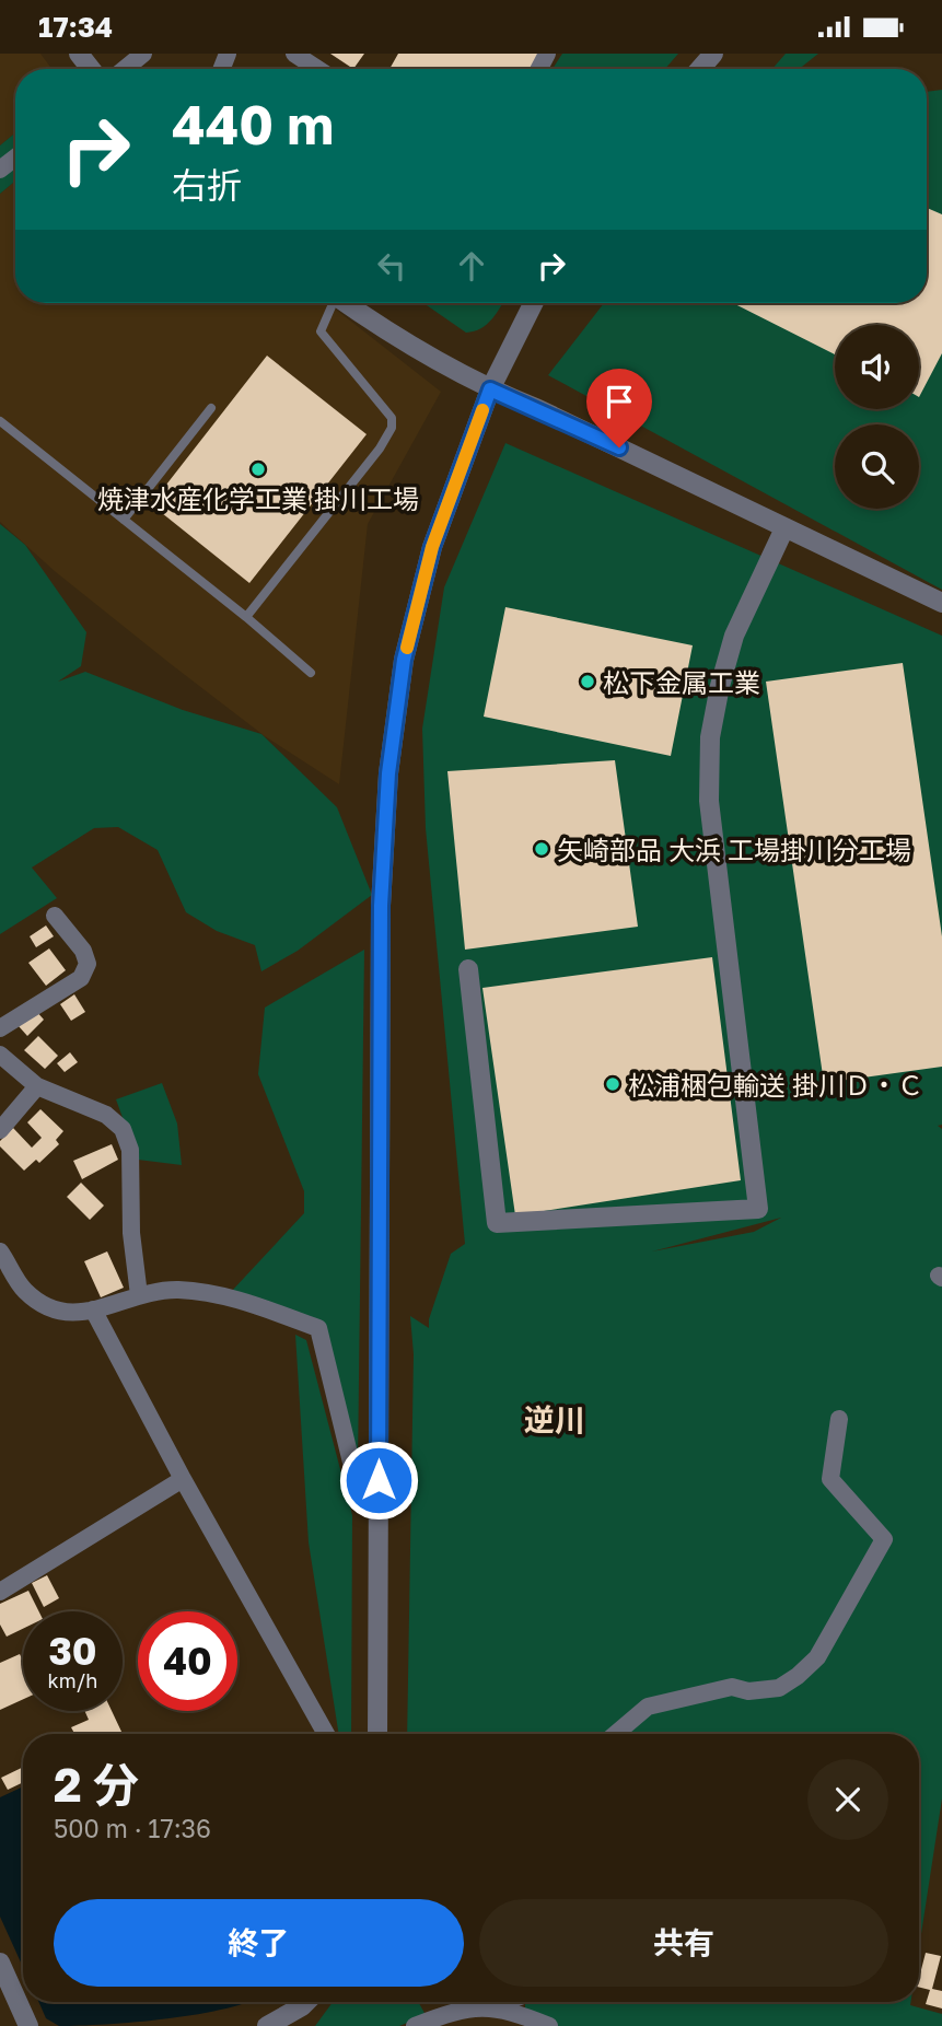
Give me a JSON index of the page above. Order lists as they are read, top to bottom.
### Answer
{
  "districts": ["逆川"],
  "places": [
    "焼津水産化学工業 掛川工場",
    "松下金属工業",
    "矢崎部品 大浜 工場掛川分工場",
    "松浦梱包輸送 掛川Ｄ・Ｃ"
  ],
  "page": {
    "status": "17:34",
    "turn": ["440 m", "右折"],
    "speed": "30 km/h",
    "limit": "40",
    "heading": ["2 分", "500 m · 17:36"],
    "buttons": ["終了", "共有"]
  }
}
